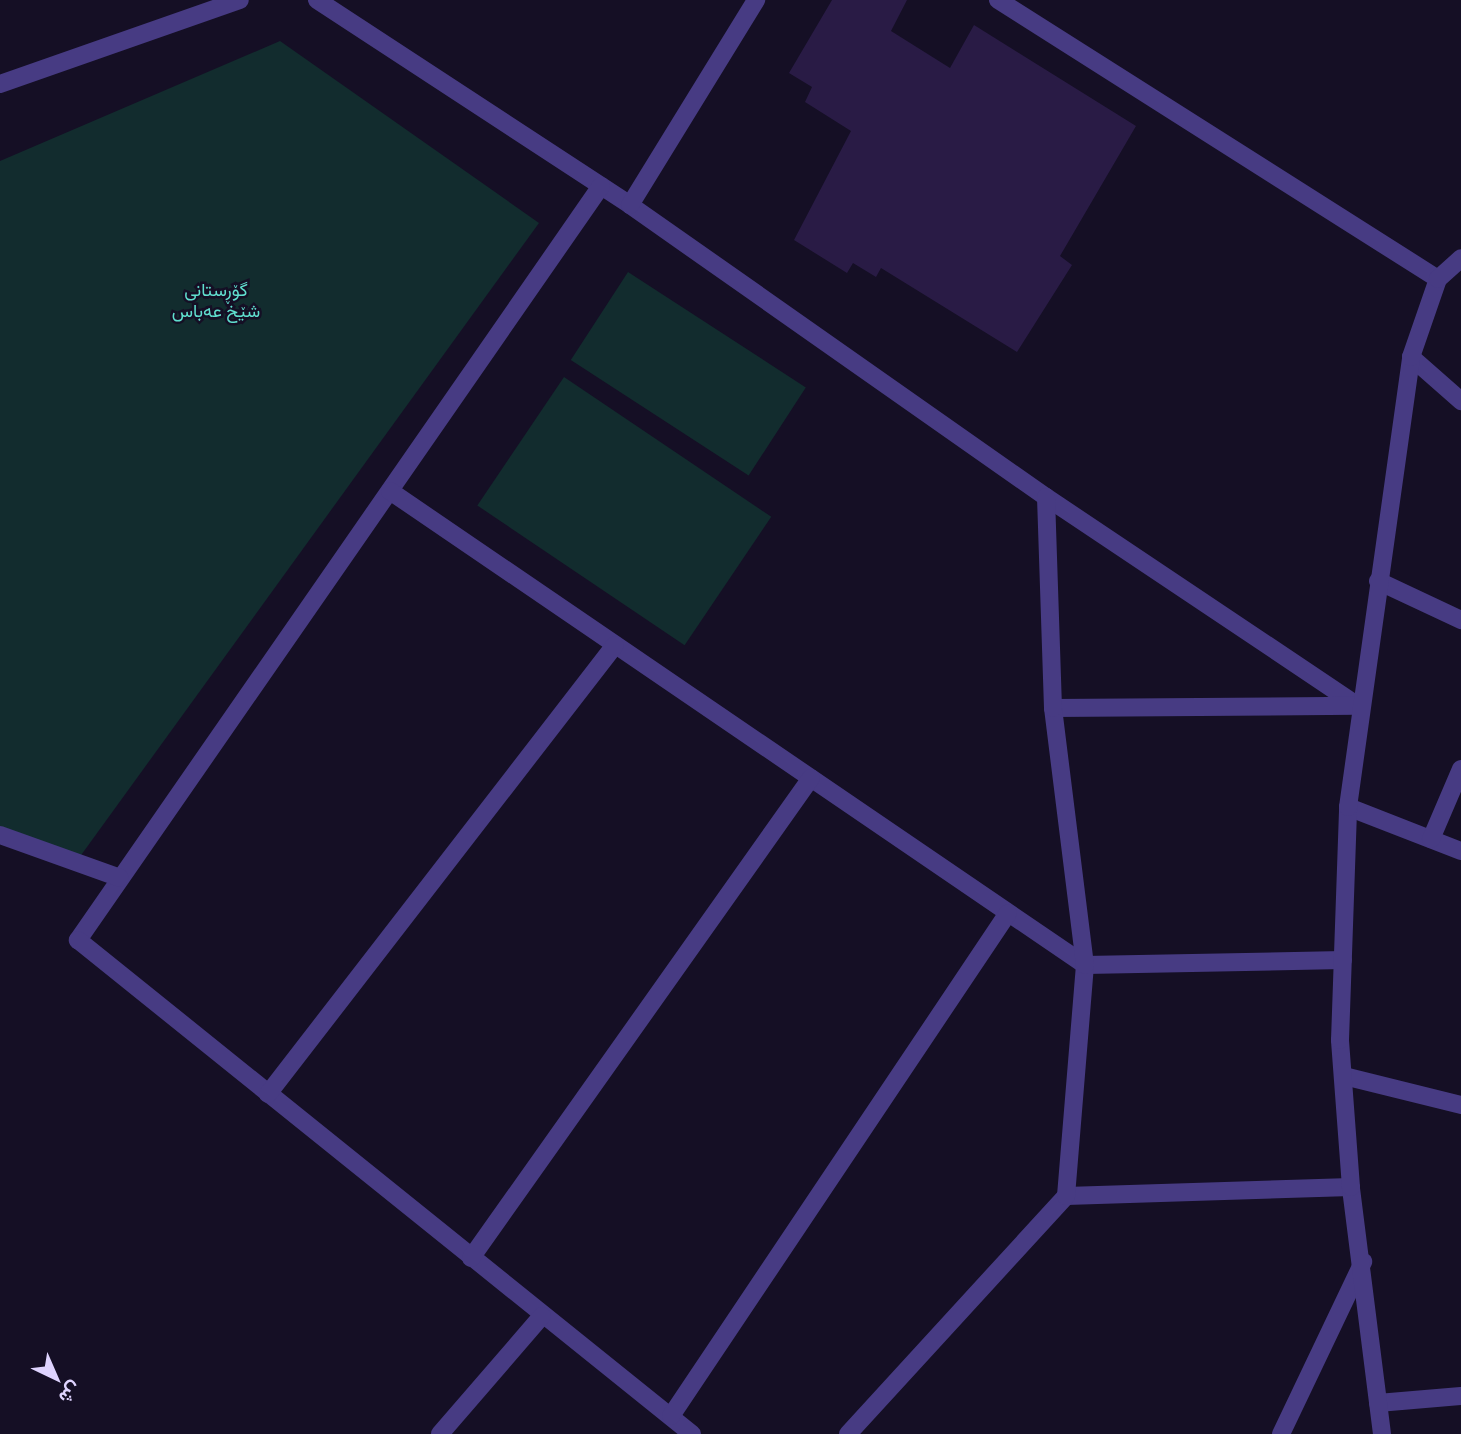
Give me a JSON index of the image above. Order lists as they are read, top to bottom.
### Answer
{
  "parks": ["گۆڕستانی شێخ عەباس"],
  "north": "bottom right"
}
